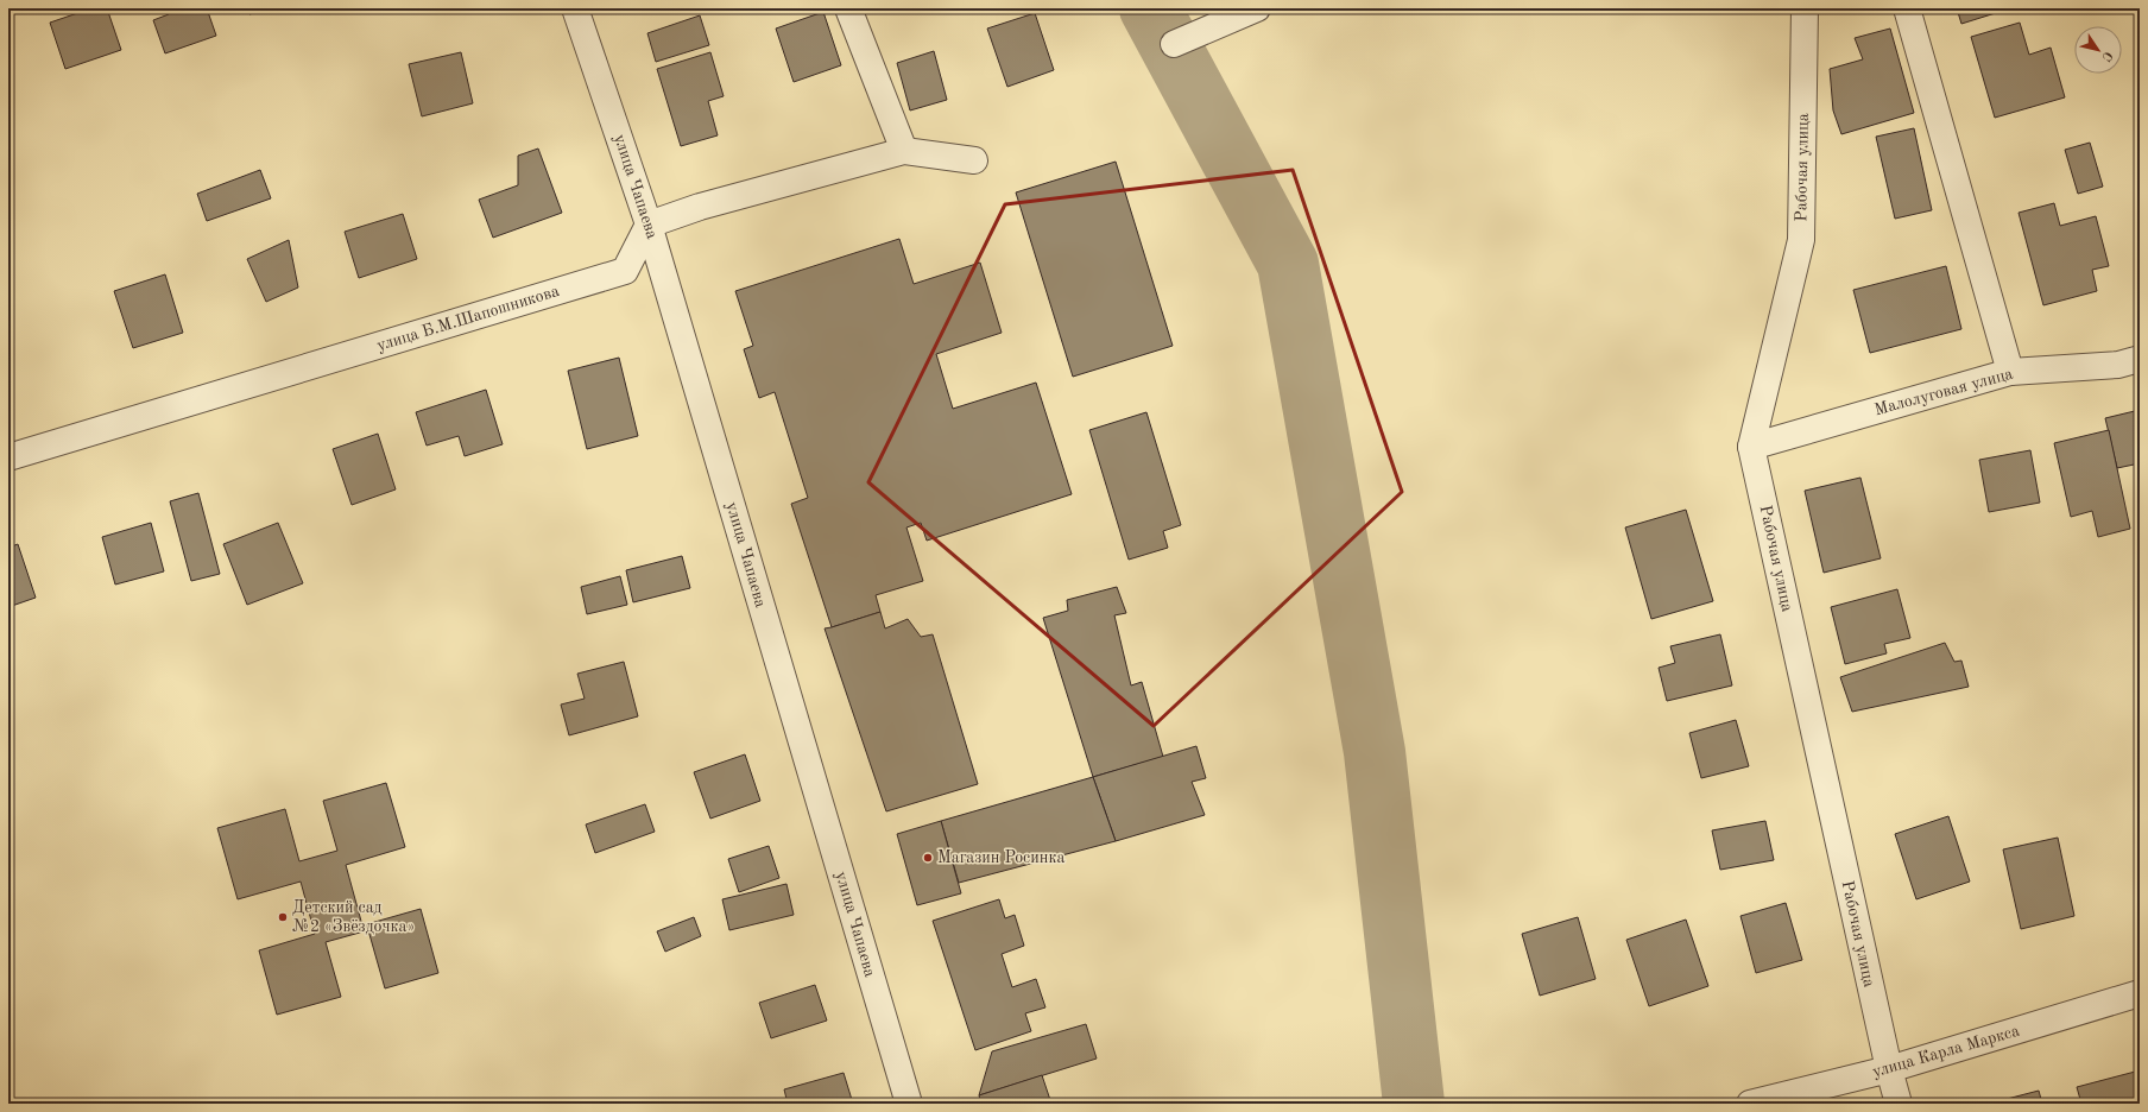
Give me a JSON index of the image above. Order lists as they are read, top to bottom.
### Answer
{
  "streets": {
    "street": [
      "Рабочая улица",
      "улица Чапаева",
      "улица Б.М.Шапошникова",
      "Малолуговая улица",
      "улица Карла Маркса"
    ]
  },
  "crossings": [
    ["Рабочая улица", "Малолуговая улица"],
    ["Рабочая улица", "улица Карла Маркса"],
    ["улица Чапаева", "улица Б.М.Шапошникова"]
  ],
  "places": ["Магазин Росинка", "Детский сад №2 «Звёздочка»"],
  "north": "bottom right"
}
